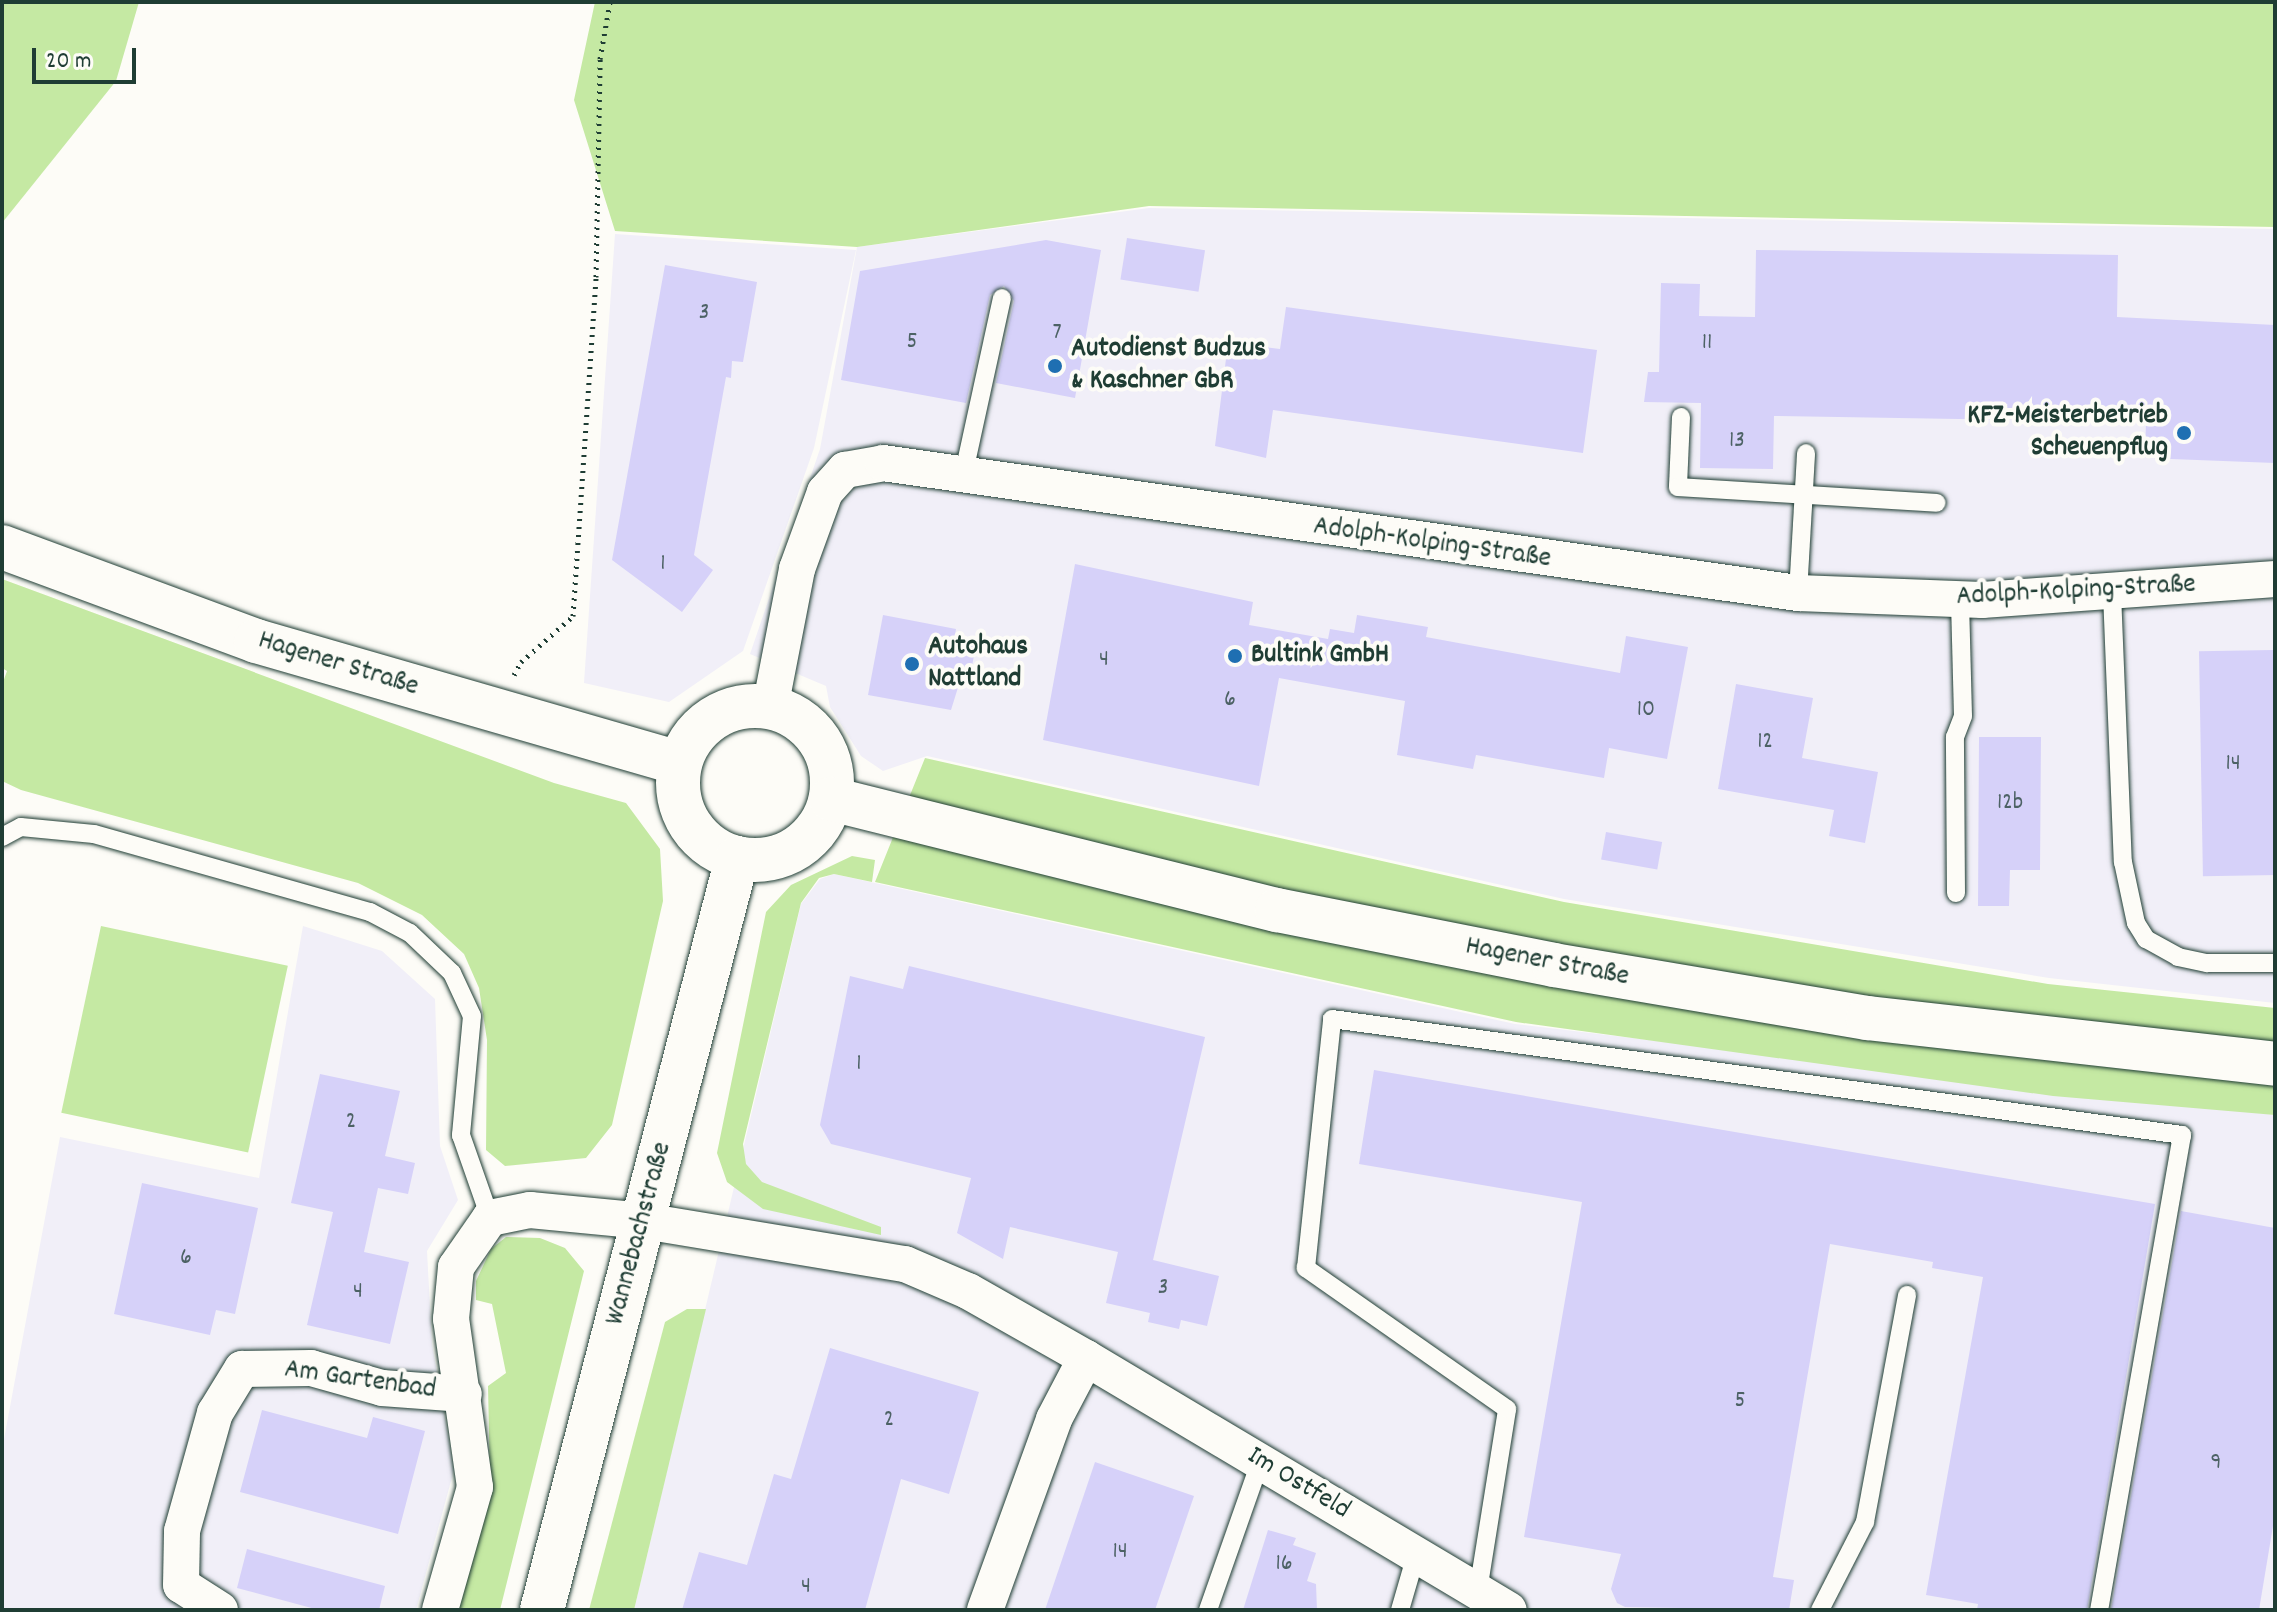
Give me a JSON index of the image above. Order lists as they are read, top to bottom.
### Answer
{
  "streets": {
    "main road": ["Hagener Straße", "Wannebachstraße"],
    "street": ["Adolph-Kolping-Straße", "Am Gartenbad", "Im Ostfeld"]
  },
  "crossings": [
    ["Adolph-Kolping-Straße", "Hagener Straße"],
    ["Adolph-Kolping-Straße", "Wannebachstraße"],
    ["Hagener Straße", "Wannebachstraße"],
    ["Wannebachstraße", "Im Ostfeld"]
  ],
  "places": [
    "Autodienst Budzus & Kaschner GbR",
    "KFZ-Meisterbetrieb Scheuenpflug",
    "Bultink GmbH",
    "Autohaus Nattland"
  ],
  "house_numbers": [
    "3",
    "7",
    "5",
    "11",
    "13",
    "1",
    "4",
    "6",
    "10",
    "12",
    "14",
    "12b",
    "1",
    "2",
    "6",
    "3",
    "4",
    "5",
    "2",
    "9",
    "14",
    "16",
    "4"
  ],
  "scale_bar": "20 m"
}
